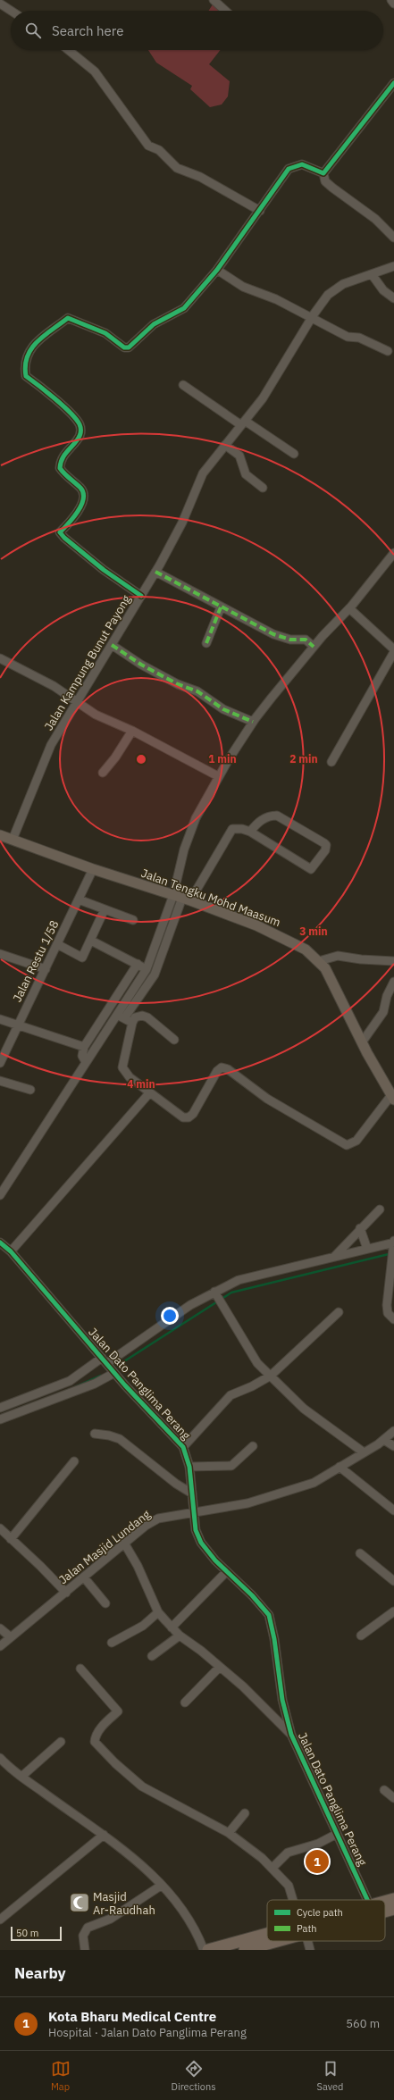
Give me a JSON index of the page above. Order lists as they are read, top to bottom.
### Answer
{
  "streets": {
    "main road": ["Jalan Tengku Mohd Maasum"],
    "street": [
      "Jalan Kampung Bunut Payong",
      "Jalan Restu 1/58",
      "Jalan Dato Panglima Perang",
      "Jalan Masjid Lundang"
    ]
  },
  "crossings": [
    ["Jalan Kampung Bunut Payong", "Jalan Tengku Mohd Maasum"],
    ["Jalan Tengku Mohd Maasum", "Jalan Restu 1/58"],
    ["Jalan Dato Panglima Perang", "Jalan Masjid Lundang"]
  ],
  "places": {
    "mosque": ["Masjid Ar-Raudhah"]
  },
  "legend": ["Cycle path", "Path"],
  "scale_bar": "50 m",
  "page": {
    "search": "Search here",
    "pins": "1",
    "scale": "50 m",
    "heading": "Nearby",
    "list": [
      {
        "mark": "1",
        "name": "Kota Bharu Medical Centre",
        "note": "Hospital · Jalan Dato Panglima Perang",
        "value": "560 m"
      }
    ],
    "nav": ["Map", "Directions", "Saved"]
  },
  "rings": [
    "1 min",
    "2 min",
    "3 min",
    "4 min"
  ]
}
